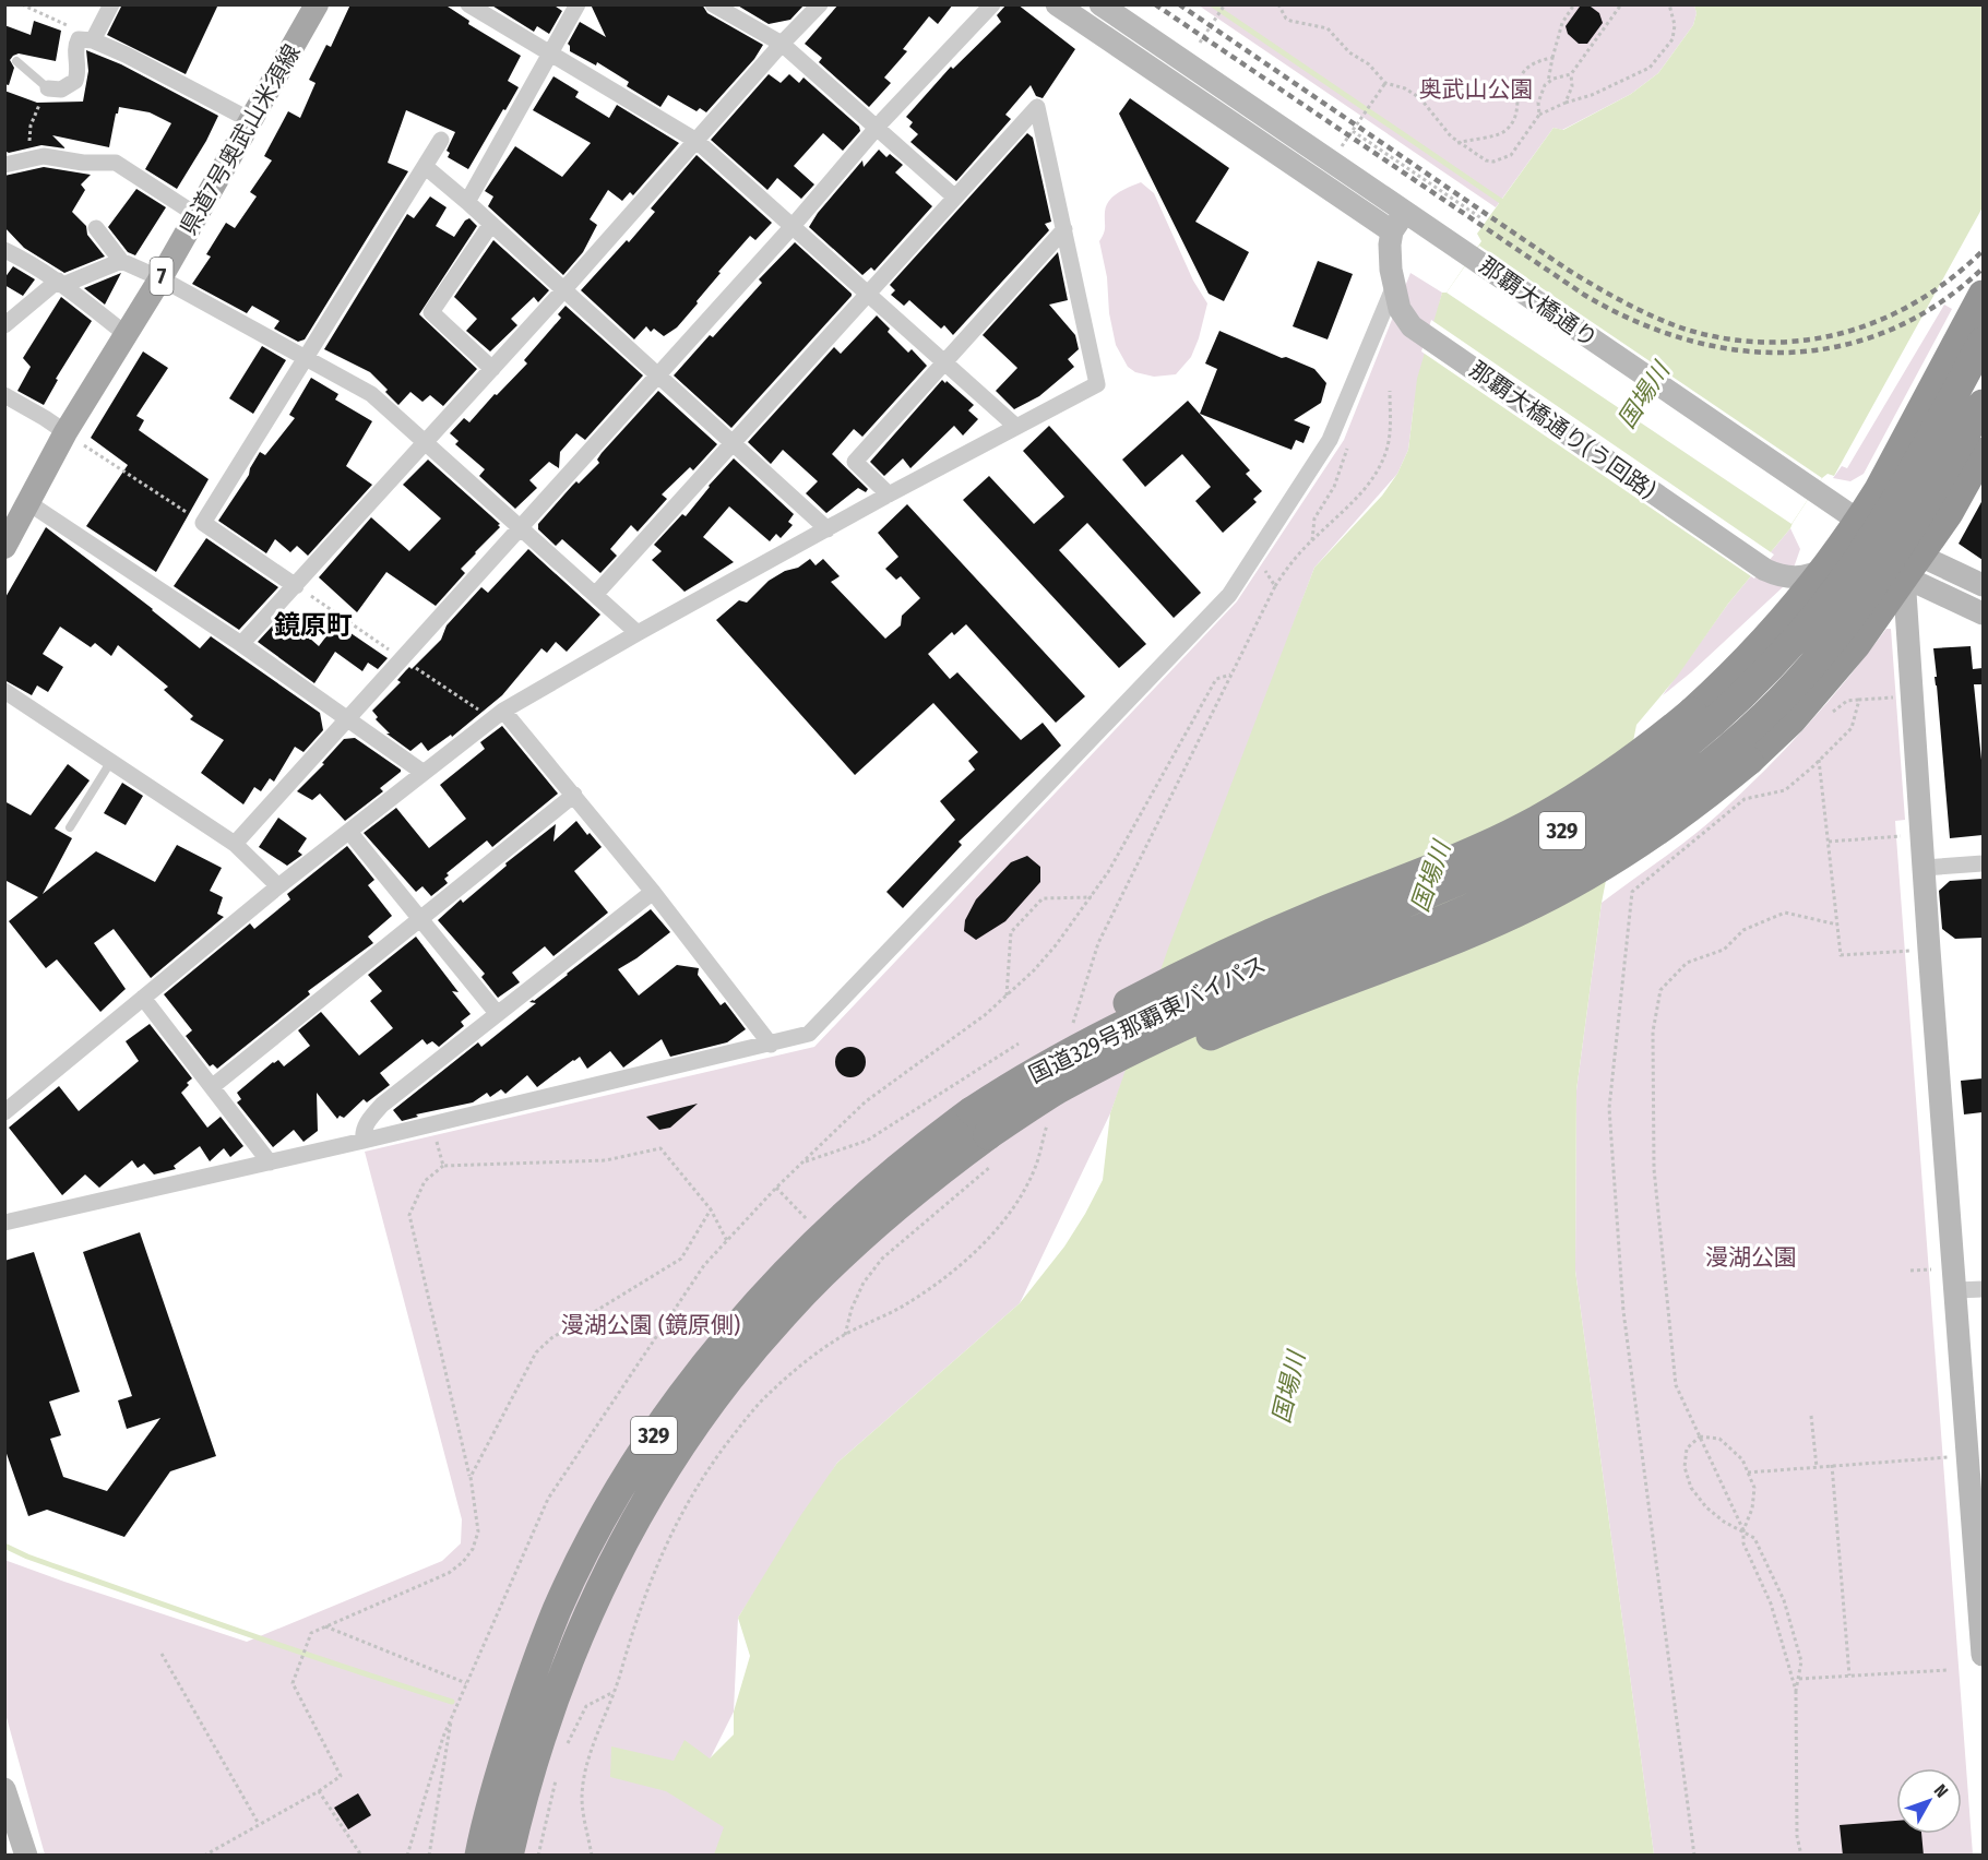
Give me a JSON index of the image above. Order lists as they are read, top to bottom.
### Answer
{
  "streets": {
    "highway": ["329", "国道329号那覇東バイパス"],
    "main road": [
      "県道7号奥武山米須線",
      "7",
      "那覇大橋通り",
      "那覇大橋通り(う回路)"
    ]
  },
  "crossings": [
    ["那覇大橋通り", "那覇大橋通り(う回路)"]
  ],
  "districts": ["鏡原町"],
  "water": ["国場川"],
  "parks": ["奥武山公園", "漫湖公園", "漫湖公園 (鏡原側)"],
  "north": "top right"
}
